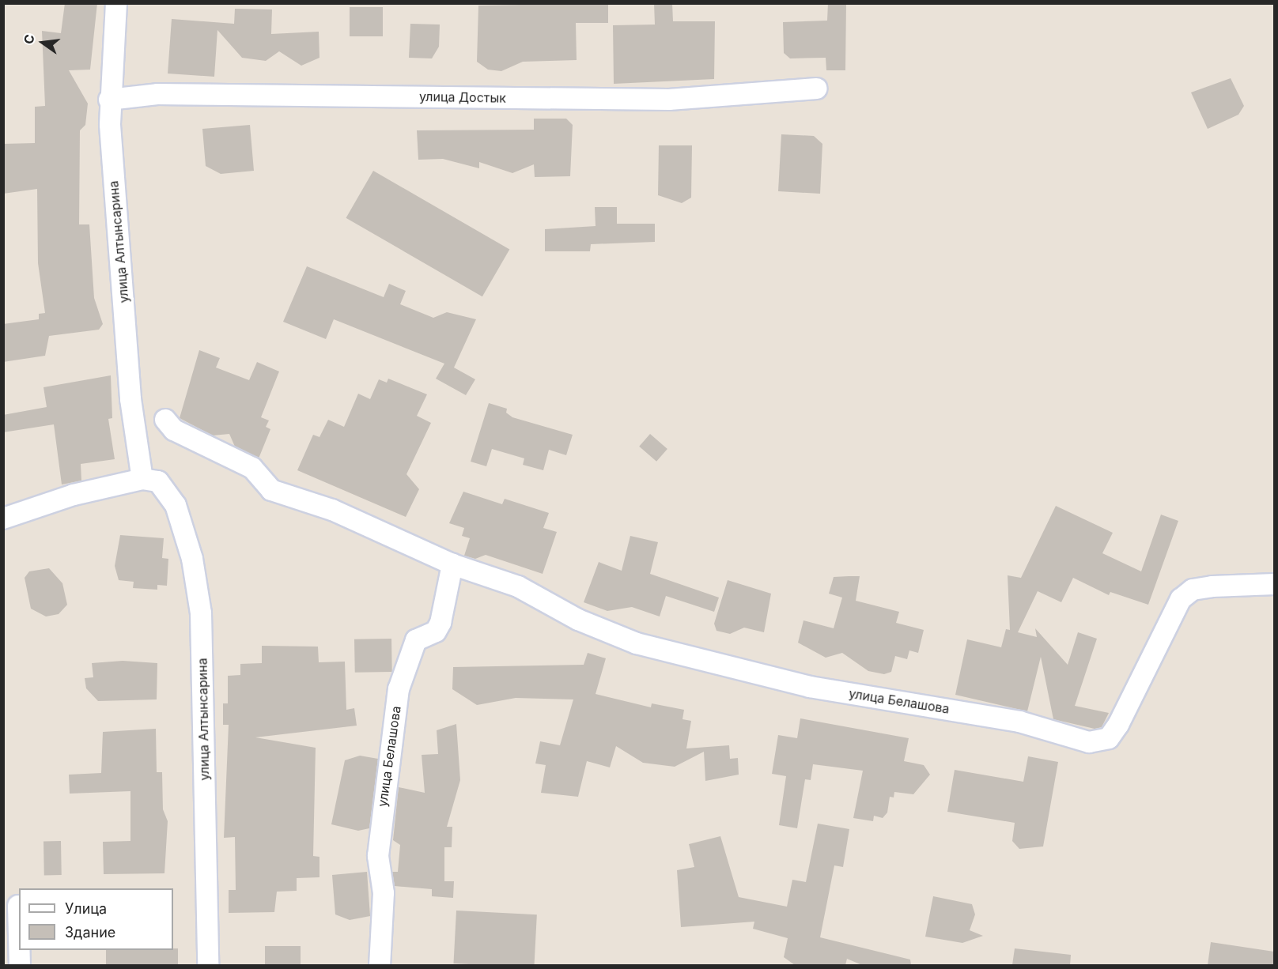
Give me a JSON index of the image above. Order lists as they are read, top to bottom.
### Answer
{
  "streets": {
    "street": ["улица Достык", "улица Алтынсарина", "улица Белашова"]
  },
  "crossings": [
    ["улица Достык", "улица Алтынсарина"]
  ],
  "legend": ["Улица", "Здание"],
  "north": "left"
}
